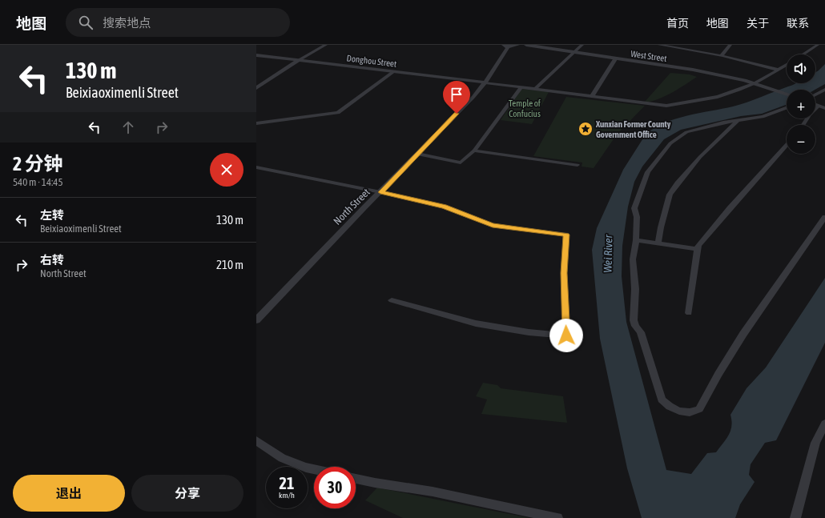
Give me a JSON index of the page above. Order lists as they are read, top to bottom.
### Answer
{
  "streets": {
    "street": ["West Street", "Donghou Street", "North Street"]
  },
  "crossings": [
    ["Donghou Street", "North Street"]
  ],
  "water": ["Wei River"],
  "parks": ["Temple of Confucius"],
  "places": {
    "place": ["Xunxian Former County Government Office"]
  },
  "page": {
    "header": "地图",
    "search": "搜索地点",
    "nav": [
      "首页",
      "地图",
      "关于",
      "联系"
    ],
    "turn": ["130 m", "Beixiaoximenli Street"],
    "map_buttons": ["+", "−"],
    "heading": ["2 分钟", "540 m · 14:45"],
    "list": [
      {
        "name": "左转",
        "note": "Beixiaoximenli Street",
        "value": "130 m"
      },
      {
        "name": "右转",
        "note": "North Street",
        "value": "210 m"
      }
    ],
    "speed": "21 km/h",
    "limit": "30",
    "buttons": ["退出", "分享"]
  }
}
